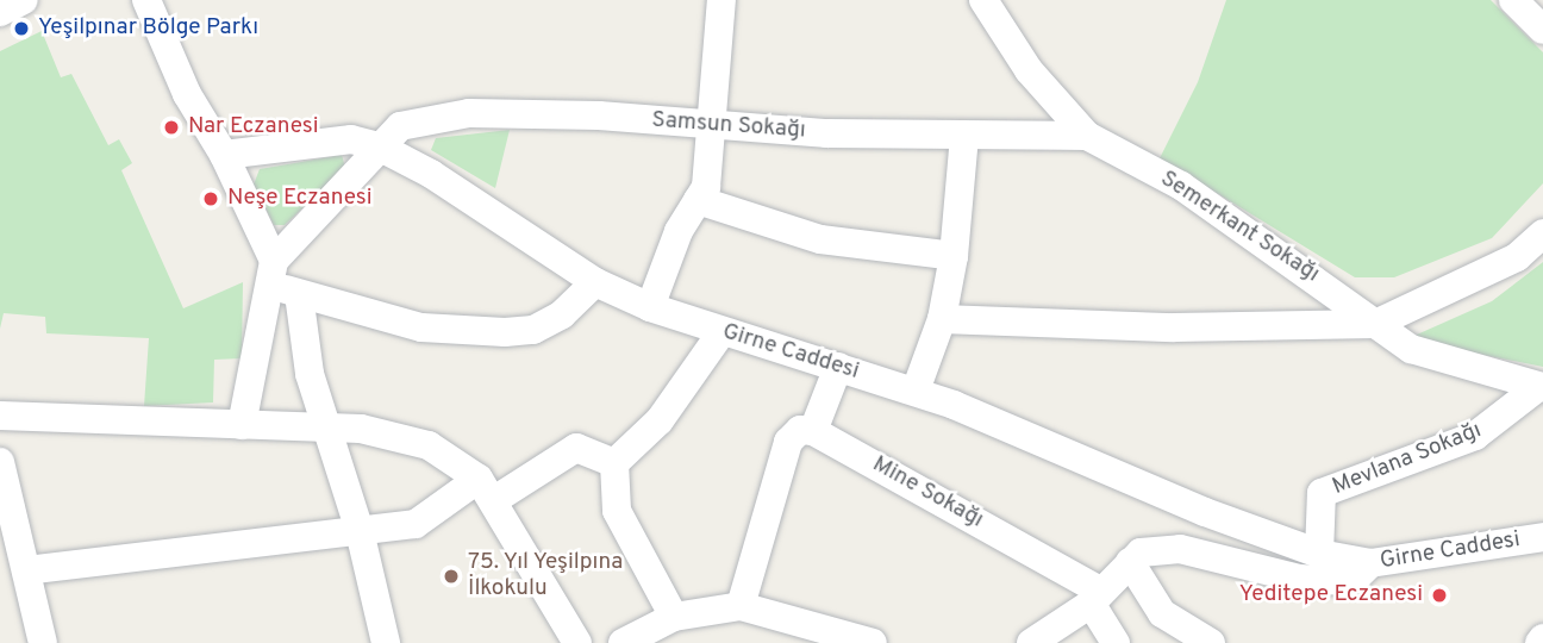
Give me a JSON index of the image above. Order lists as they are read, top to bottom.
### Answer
{
  "streets": {
    "street": [
      "Samsun Sokağı",
      "Semerkant Sokağı",
      "Girne Caddesi",
      "Mevlana Sokağı",
      "Mine Sokağı"
    ]
  },
  "crossings": [
    ["Samsun Sokağı", "Semerkant Sokağı"],
    ["Samsun Sokağı", "Girne Caddesi"],
    ["Semerkant Sokağı", "Mevlana Sokağı"],
    ["Girne Caddesi", "Mevlana Sokağı"]
  ],
  "places": [
    "Yeşilpınar Bölge Parkı",
    "Nar Eczanesi",
    "Neşe Eczanesi",
    "75. Yıl Yeşilpına İlkokulu",
    "Yeditepe Eczanesi"
  ]
}
